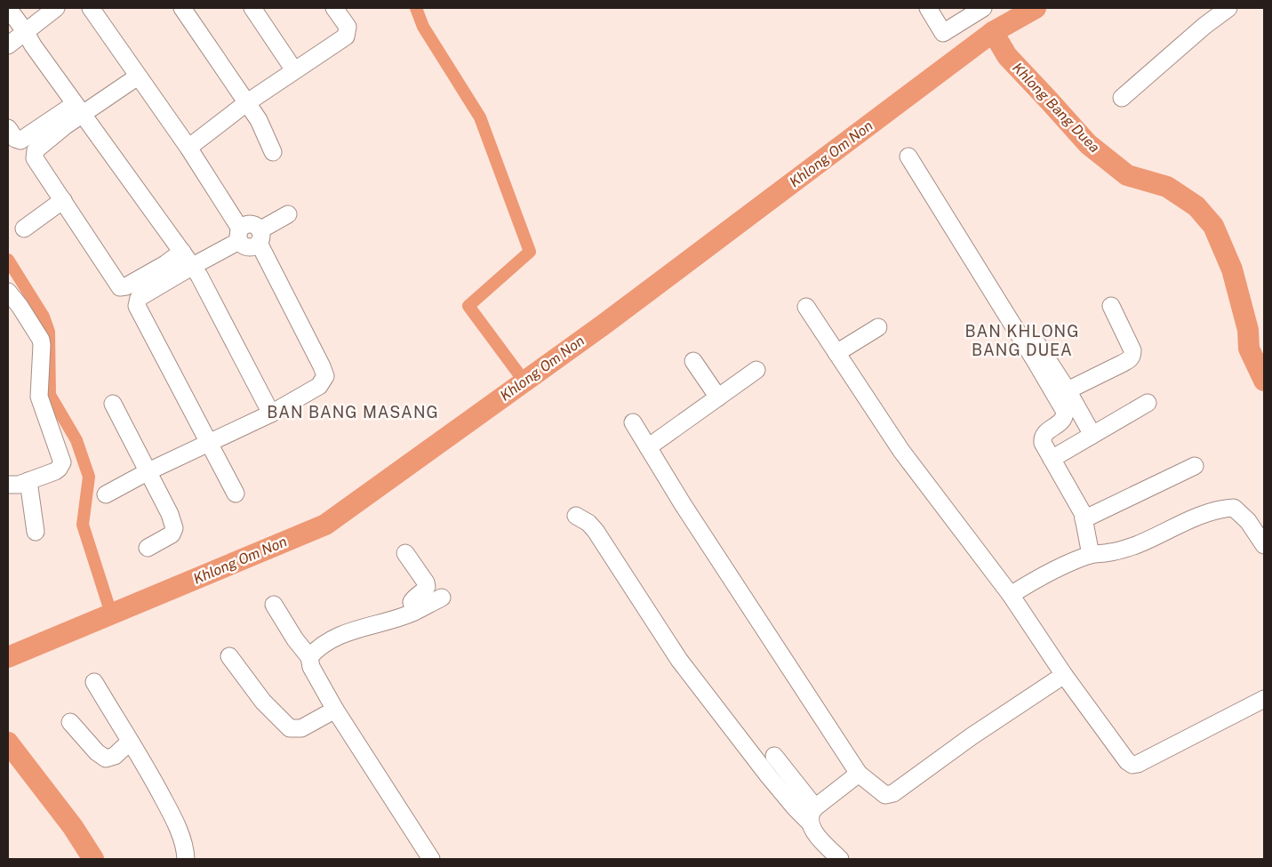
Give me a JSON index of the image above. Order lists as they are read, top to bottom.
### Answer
{
  "districts": ["BAN KHLONG BANG DUEA", "BAN BANG MASANG"],
  "water": ["Khlong Bang Duea", "Khlong Om Non"]
}
